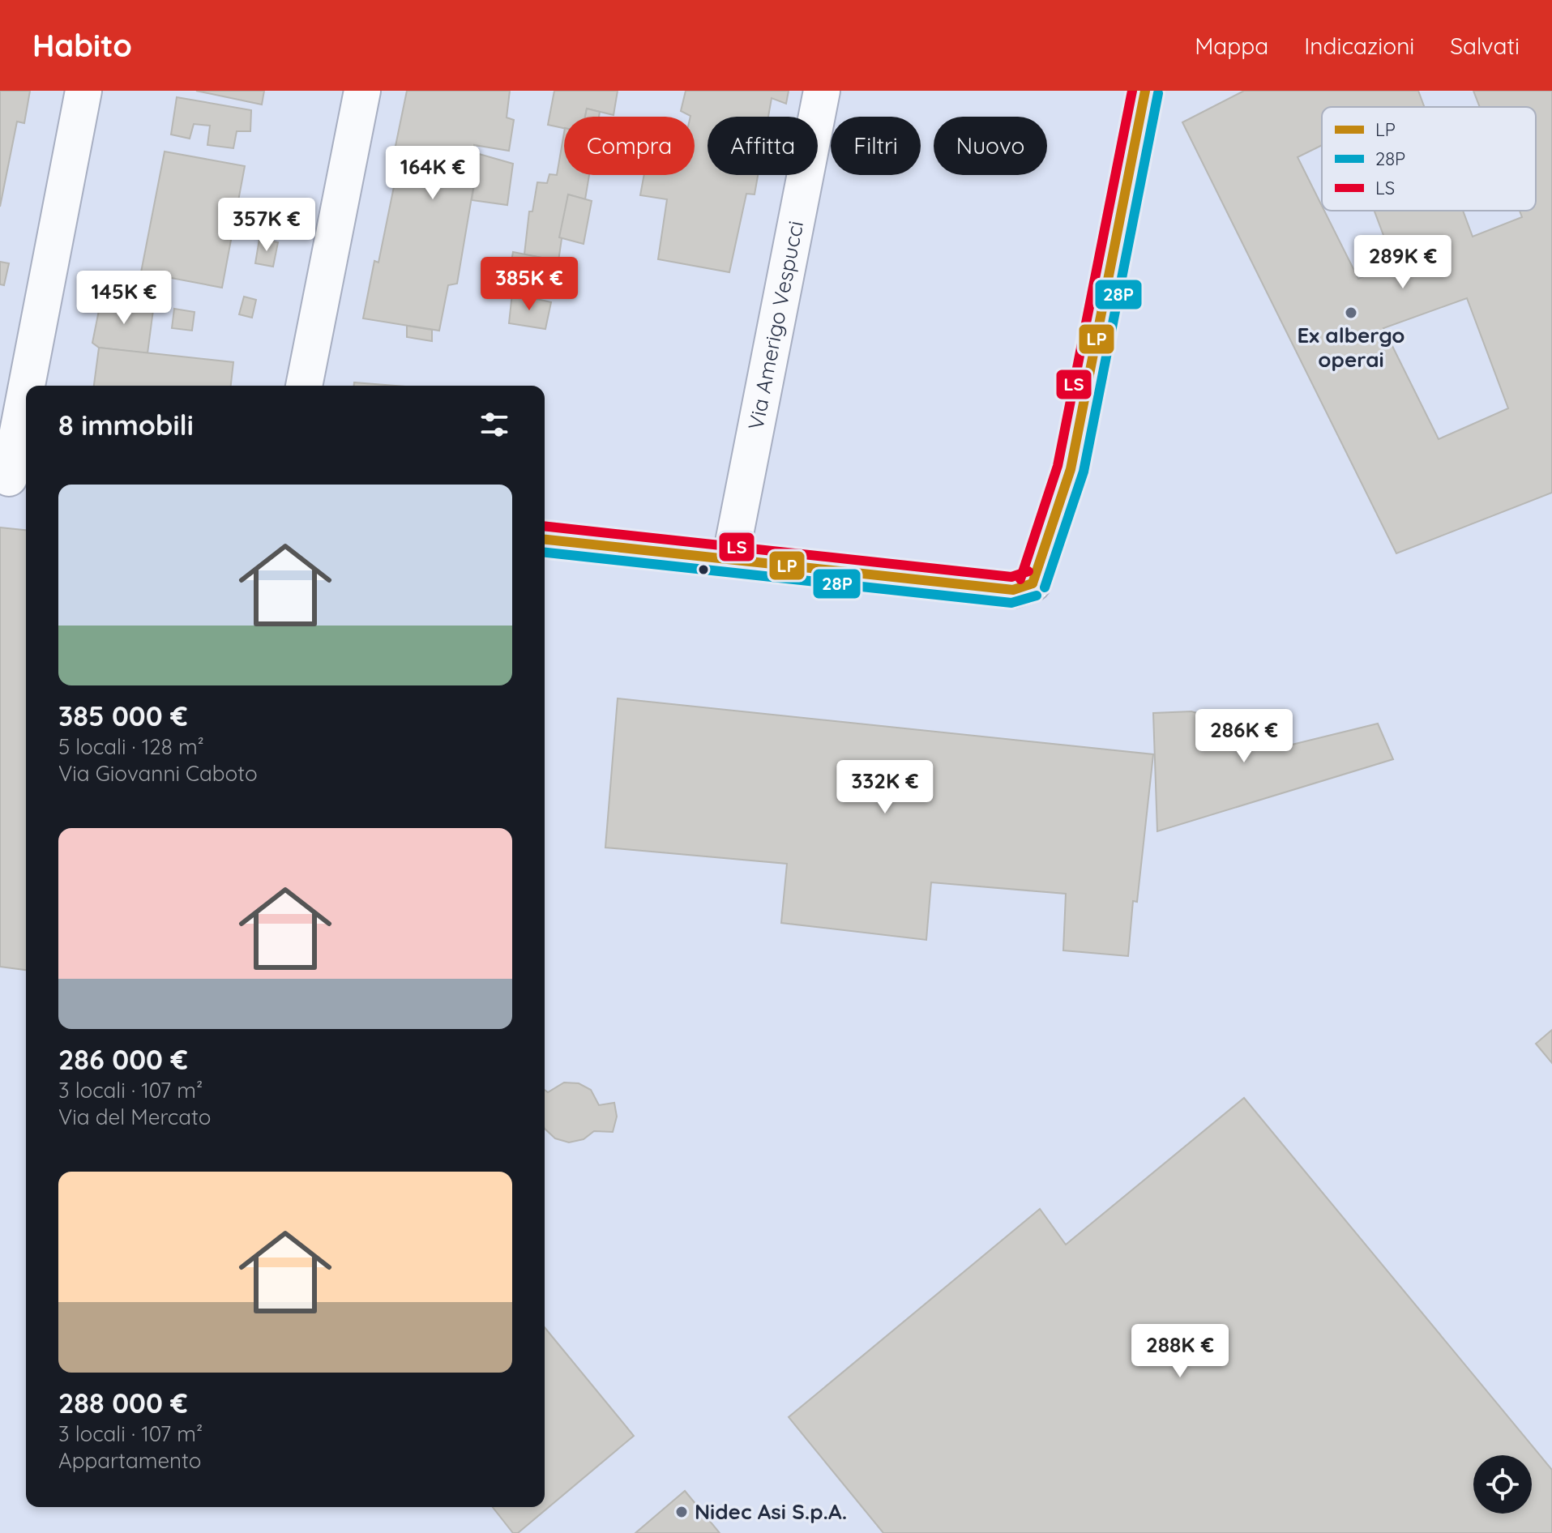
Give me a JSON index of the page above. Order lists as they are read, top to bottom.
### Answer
{
  "streets": {
    "street": ["Via Amerigo Vespucci"]
  },
  "places": ["Ex albergo operai", "Nidec Asi S.p.A."],
  "lines": ["transit line LP", "transit line LS", "transit line 28P"],
  "legend": ["LP", "28P", "LS"],
  "page": {
    "header": "Habito",
    "nav": ["Mappa", "Indicazioni", "Salvati"],
    "chip": [
      "Compra",
      "Affitta",
      "Filtri",
      "Nuovo"
    ],
    "price": [
      "164K €",
      "357K €",
      "289K €",
      "385K €",
      "145K €",
      "286K €",
      "332K €",
      "288K €"
    ],
    "heading": "8 immobili",
    "list": [
      {
        "name": "385 000 €",
        "note": "5 locali · 128 m² · Via Giovanni Caboto"
      },
      {
        "name": "286 000 €",
        "note": "3 locali · 107 m² · Via del Mercato"
      },
      {
        "name": "288 000 €",
        "note": "3 locali · 107 m² · Appartamento"
      }
    ]
  }
}
